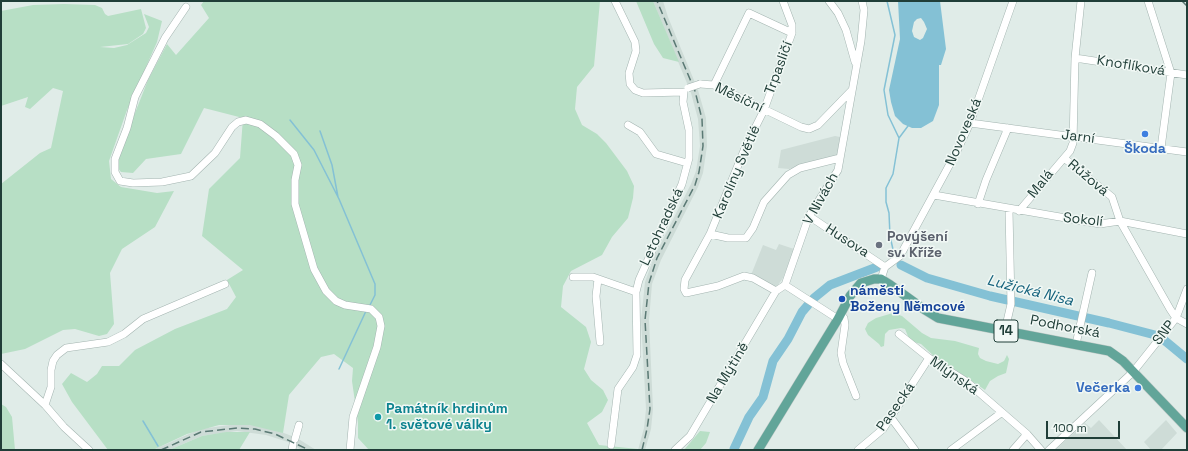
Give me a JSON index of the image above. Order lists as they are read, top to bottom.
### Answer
{
  "streets": {
    "main road": ["Podhorská", "14"],
    "street": [
      "Knoflíková",
      "Trpasličí",
      "Měsíční",
      "Novoveská",
      "Jarní",
      "Karolíny Světlé",
      "Růžová",
      "Malá",
      "V Nivách",
      "Sokolí",
      "Letohradská",
      "Husova",
      "SNP",
      "Na Mýtině",
      "Mlýnská",
      "Pasecká"
    ]
  },
  "crossings": [
    ["Knoflíková", "Růžová"],
    ["Trpasličí", "Měsíční"],
    ["Trpasličí", "Karolíny Světlé"],
    ["Měsíční", "Karolíny Světlé"],
    ["Měsíční", "V Nivách"],
    ["Měsíční", "Letohradská"],
    ["Novoveská", "Jarní"],
    ["Novoveská", "Sokolí"],
    ["Novoveská", "Husova"],
    ["Jarní", "Růžová"],
    ["Karolíny Světlé", "Na Mýtině"],
    ["Růžová", "Malá"],
    ["Růžová", "Sokolí"],
    ["Růžová", "SNP"],
    ["Malá", "Sokolí"],
    ["V Nivách", "Husova"],
    ["V Nivách", "Na Mýtině"],
    ["Podhorská", "SNP"],
    ["Mlýnská", "Pasecká"]
  ],
  "water": ["Lužická Nisa"],
  "places": [
    "Škoda",
    "Povýšení sv. Kříže",
    "náměstí Boženy Němcové",
    "Večerka",
    "Památník hrdinům 1. světové války"
  ],
  "scale_bar": "100 m"
}
